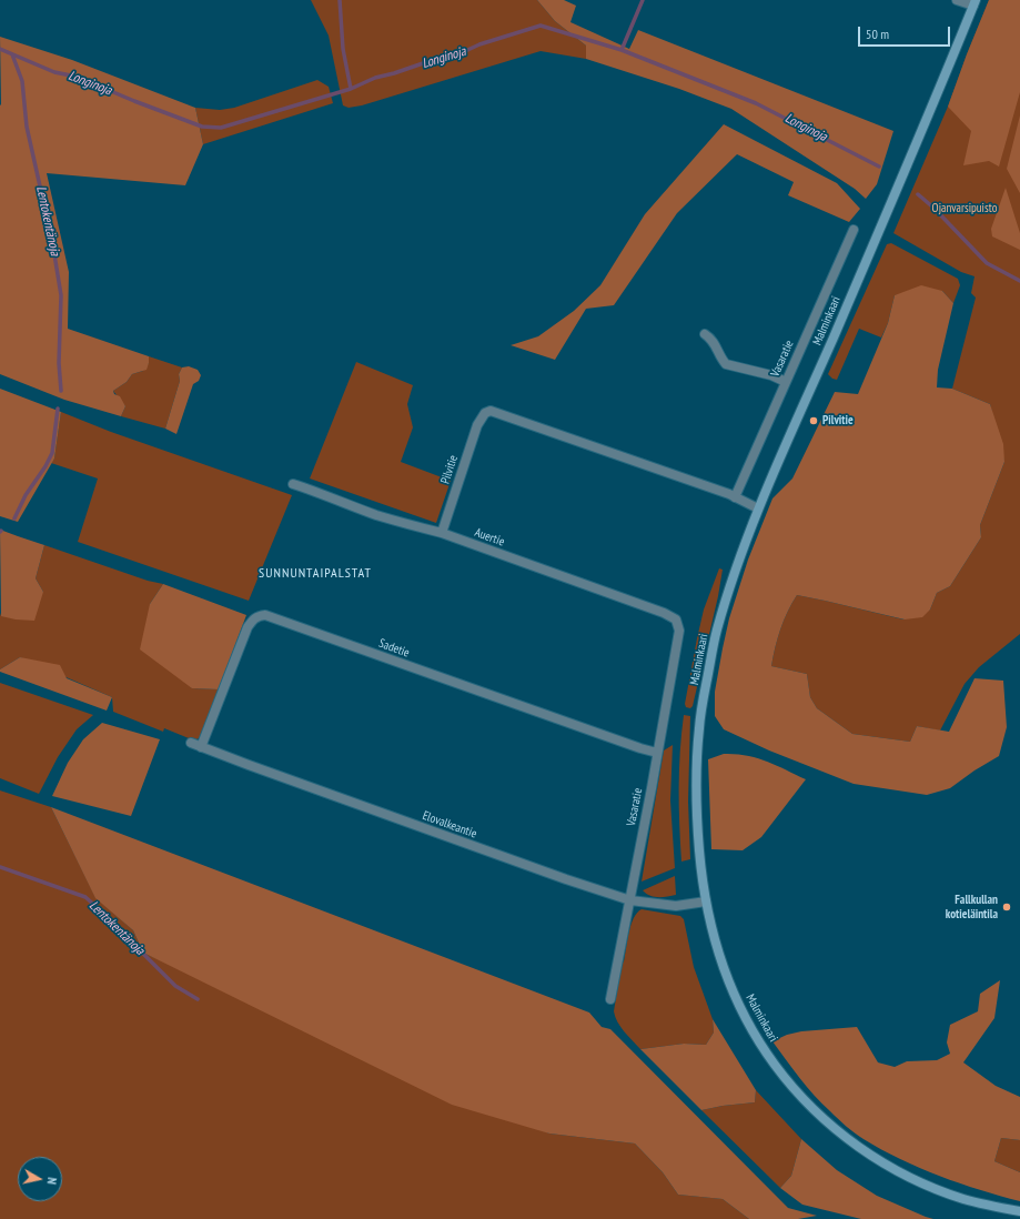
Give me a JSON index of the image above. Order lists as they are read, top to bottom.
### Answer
{
  "streets": {
    "main road": ["Malminkaari"],
    "street": [
      "Vasaratie",
      "Pilvitie",
      "Auertie",
      "Sadetie",
      "Elovalkeantie"
    ]
  },
  "crossings": [
    ["Malminkaari", "Pilvitie"],
    ["Malminkaari", "Elovalkeantie"],
    ["Vasaratie", "Pilvitie"],
    ["Vasaratie", "Auertie"],
    ["Vasaratie", "Sadetie"],
    ["Vasaratie", "Elovalkeantie"],
    ["Pilvitie", "Auertie"],
    ["Sadetie", "Elovalkeantie"]
  ],
  "districts": ["SUNNUNTAIPALSTAT"],
  "water": ["Longinoja", "Lentokentänoja"],
  "parks": ["Ojanvarsipuisto"],
  "places": ["Pilvitie", "Fallkullan kotieläintila"],
  "scale_bar": "50 m",
  "north": "right"
}
